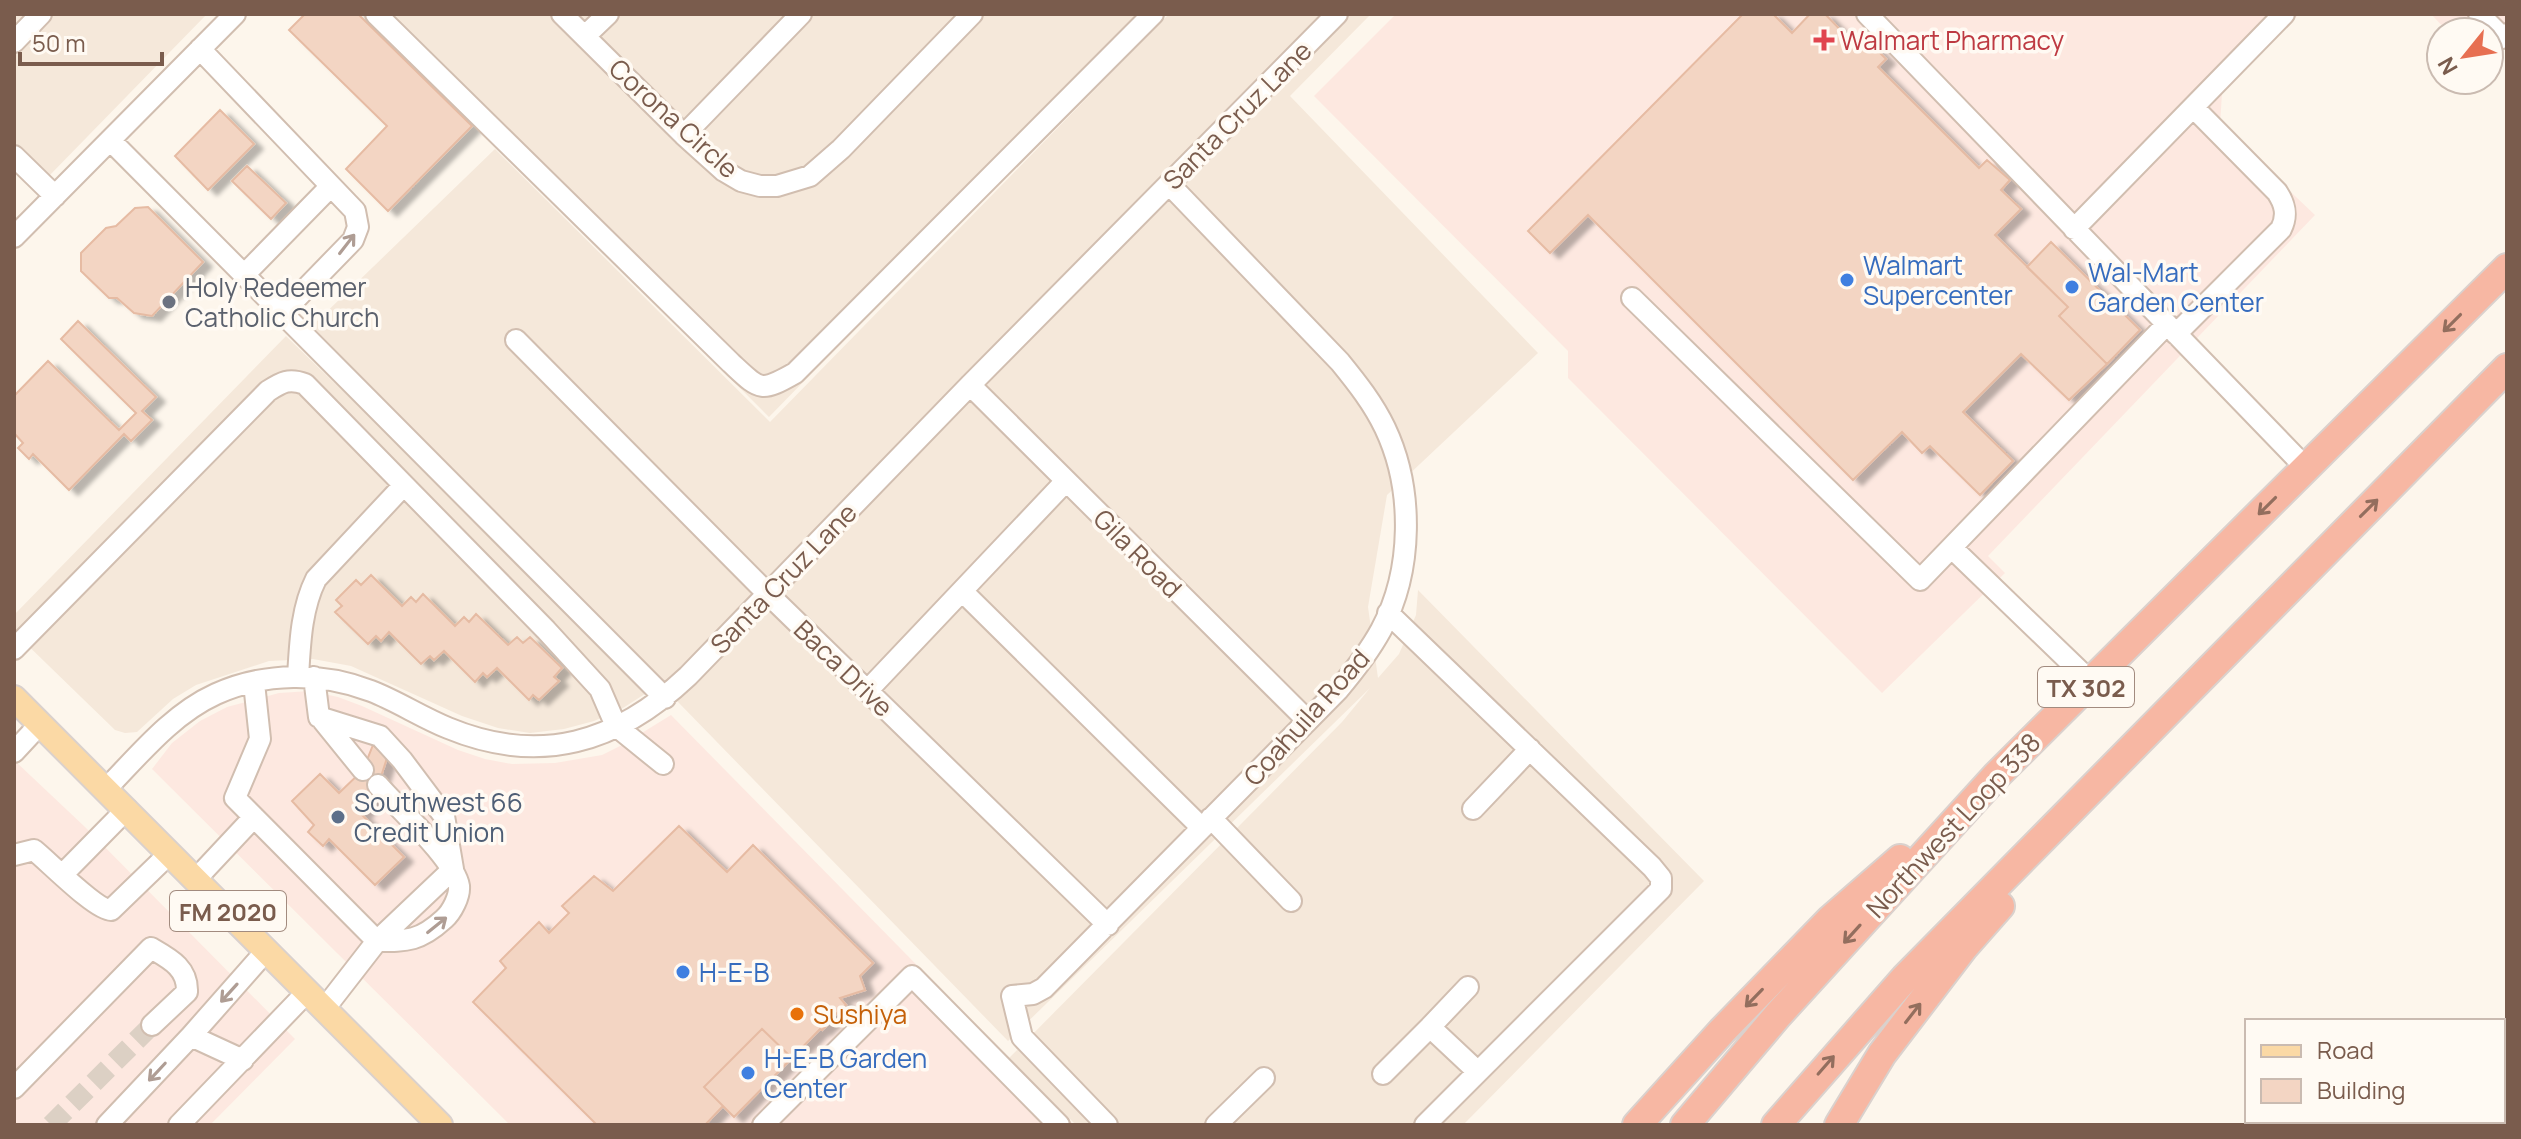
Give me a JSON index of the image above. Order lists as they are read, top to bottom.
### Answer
{
  "streets": {
    "highway": ["TX 302", "Northwest Loop 338"],
    "main road": ["FM 2020"],
    "street": [
      "Santa Cruz Lane",
      "Corona Circle",
      "Gila Road",
      "Baca Drive",
      "Coahuila Road"
    ]
  },
  "crossings": [
    ["Santa Cruz Lane", "Gila Road"],
    ["Santa Cruz Lane", "Baca Drive"],
    ["Santa Cruz Lane", "Coahuila Road"],
    ["Santa Cruz Lane", "FM 2020"],
    ["Gila Road", "Coahuila Road"],
    ["Baca Drive", "Coahuila Road"]
  ],
  "places": {
    "health": ["Walmart Pharmacy"],
    "other": [
      "Walmart Supercenter",
      "Wal-Mart Garden Center",
      "Holy Redeemer Catholic Church",
      "Southwest 66 Credit Union",
      "H-E-B",
      "Sushiya",
      "H-E-B Garden Center"
    ]
  },
  "legend": ["Road", "Building"],
  "scale_bar": "50 m",
  "north": "bottom left"
}
